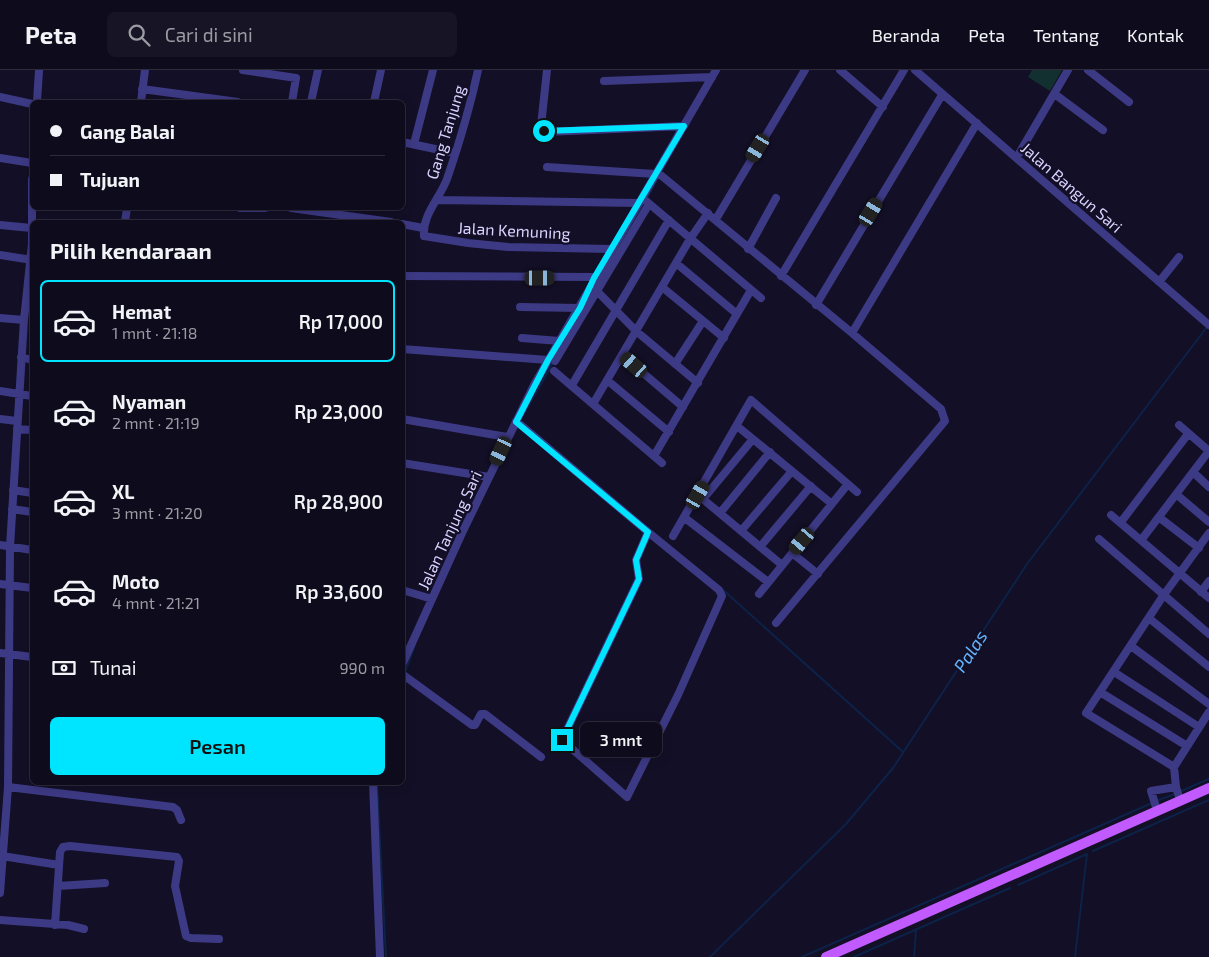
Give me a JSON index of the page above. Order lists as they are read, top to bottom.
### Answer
{
  "streets": {
    "street": [
      "Gang Tanjung",
      "Jalan Bangun Sari",
      "Jalan Kemuning",
      "Jalan Tanjung Sari"
    ]
  },
  "crossings": [
    ["Gang Tanjung", "Jalan Kemuning"],
    ["Jalan Kemuning", "Jalan Tanjung Sari"]
  ],
  "water": ["Palas"],
  "page": {
    "header": "Peta",
    "search": "Cari di sini",
    "nav": [
      "Beranda",
      "Peta",
      "Tentang",
      "Kontak"
    ],
    "banner": ["Gang Balai", "Tujuan"],
    "heading": "Pilih kendaraan",
    "list": [
      {
        "name": "Hemat",
        "note": "1 mnt · 21:18",
        "value": "Rp 17,000"
      },
      {
        "name": "Nyaman",
        "note": "2 mnt · 21:19",
        "value": "Rp 23,000"
      },
      {
        "name": "XL",
        "note": "3 mnt · 21:20",
        "value": "Rp 28,900"
      },
      {
        "name": "Moto",
        "note": "4 mnt · 21:21",
        "value": "Rp 33,600"
      }
    ],
    "pay": ["Tunai", "990 m"],
    "buttons": "Pesan",
    "bubble": "3 mnt"
  }
}
